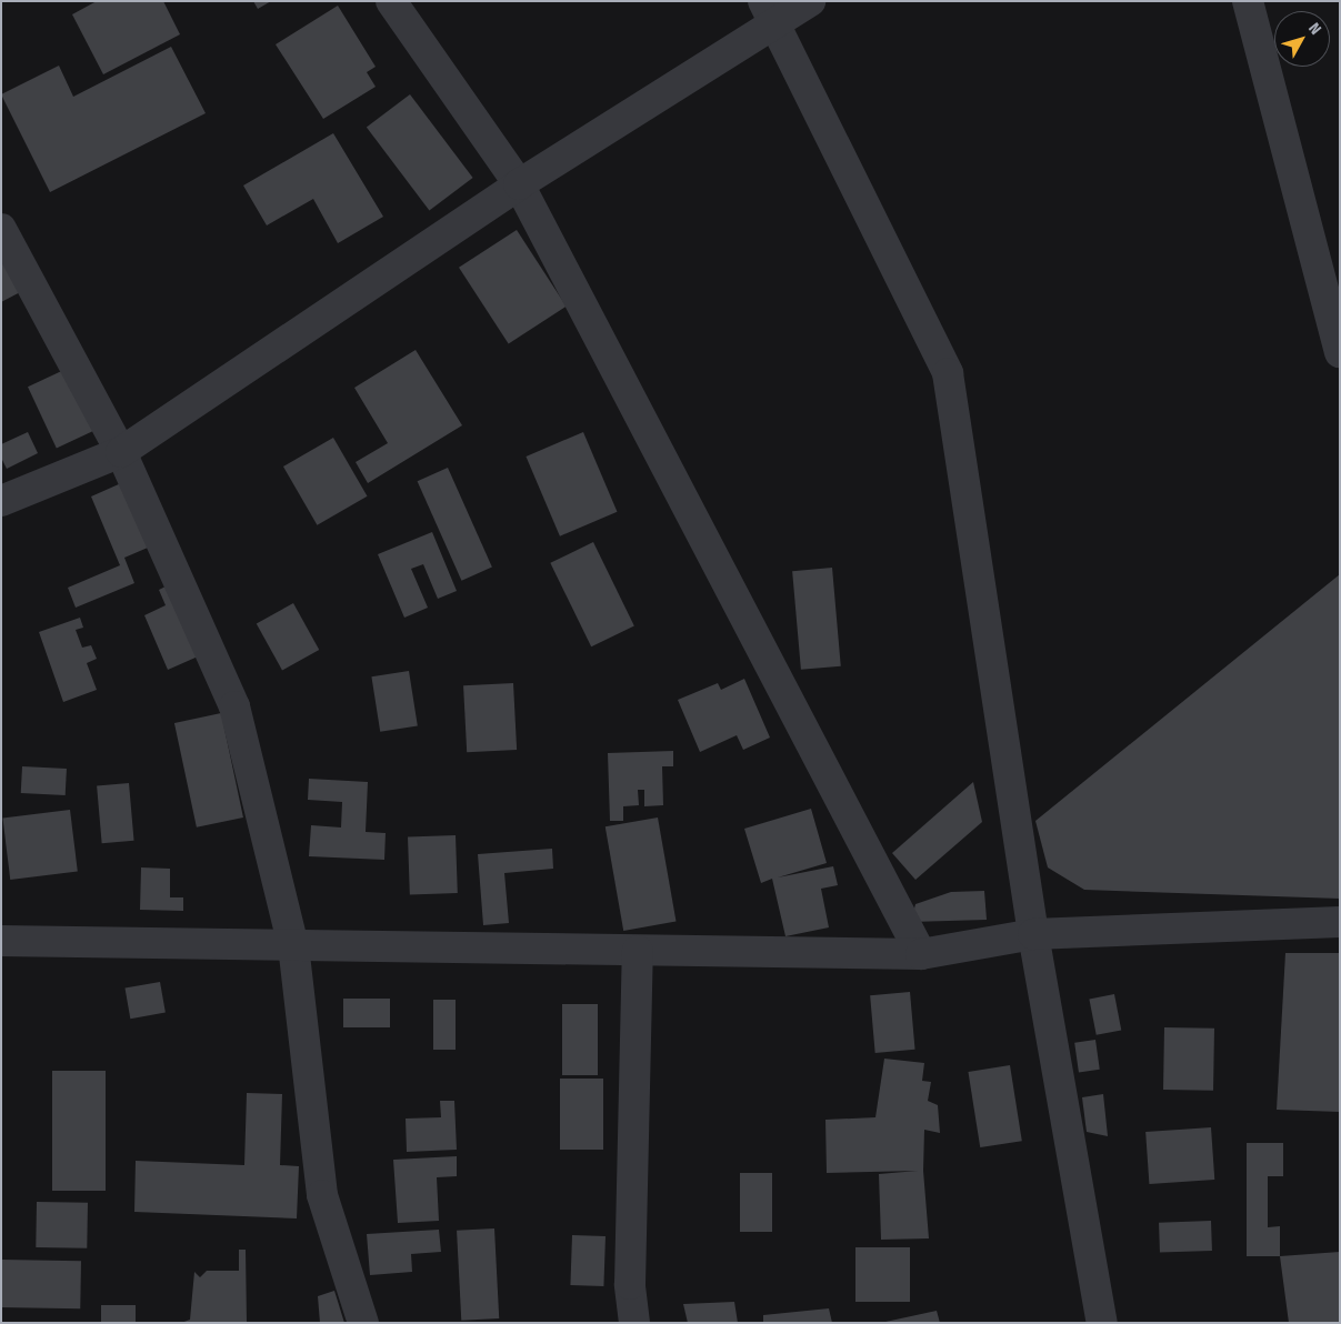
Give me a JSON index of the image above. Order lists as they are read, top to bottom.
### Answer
{
  "north": "top right"
}
